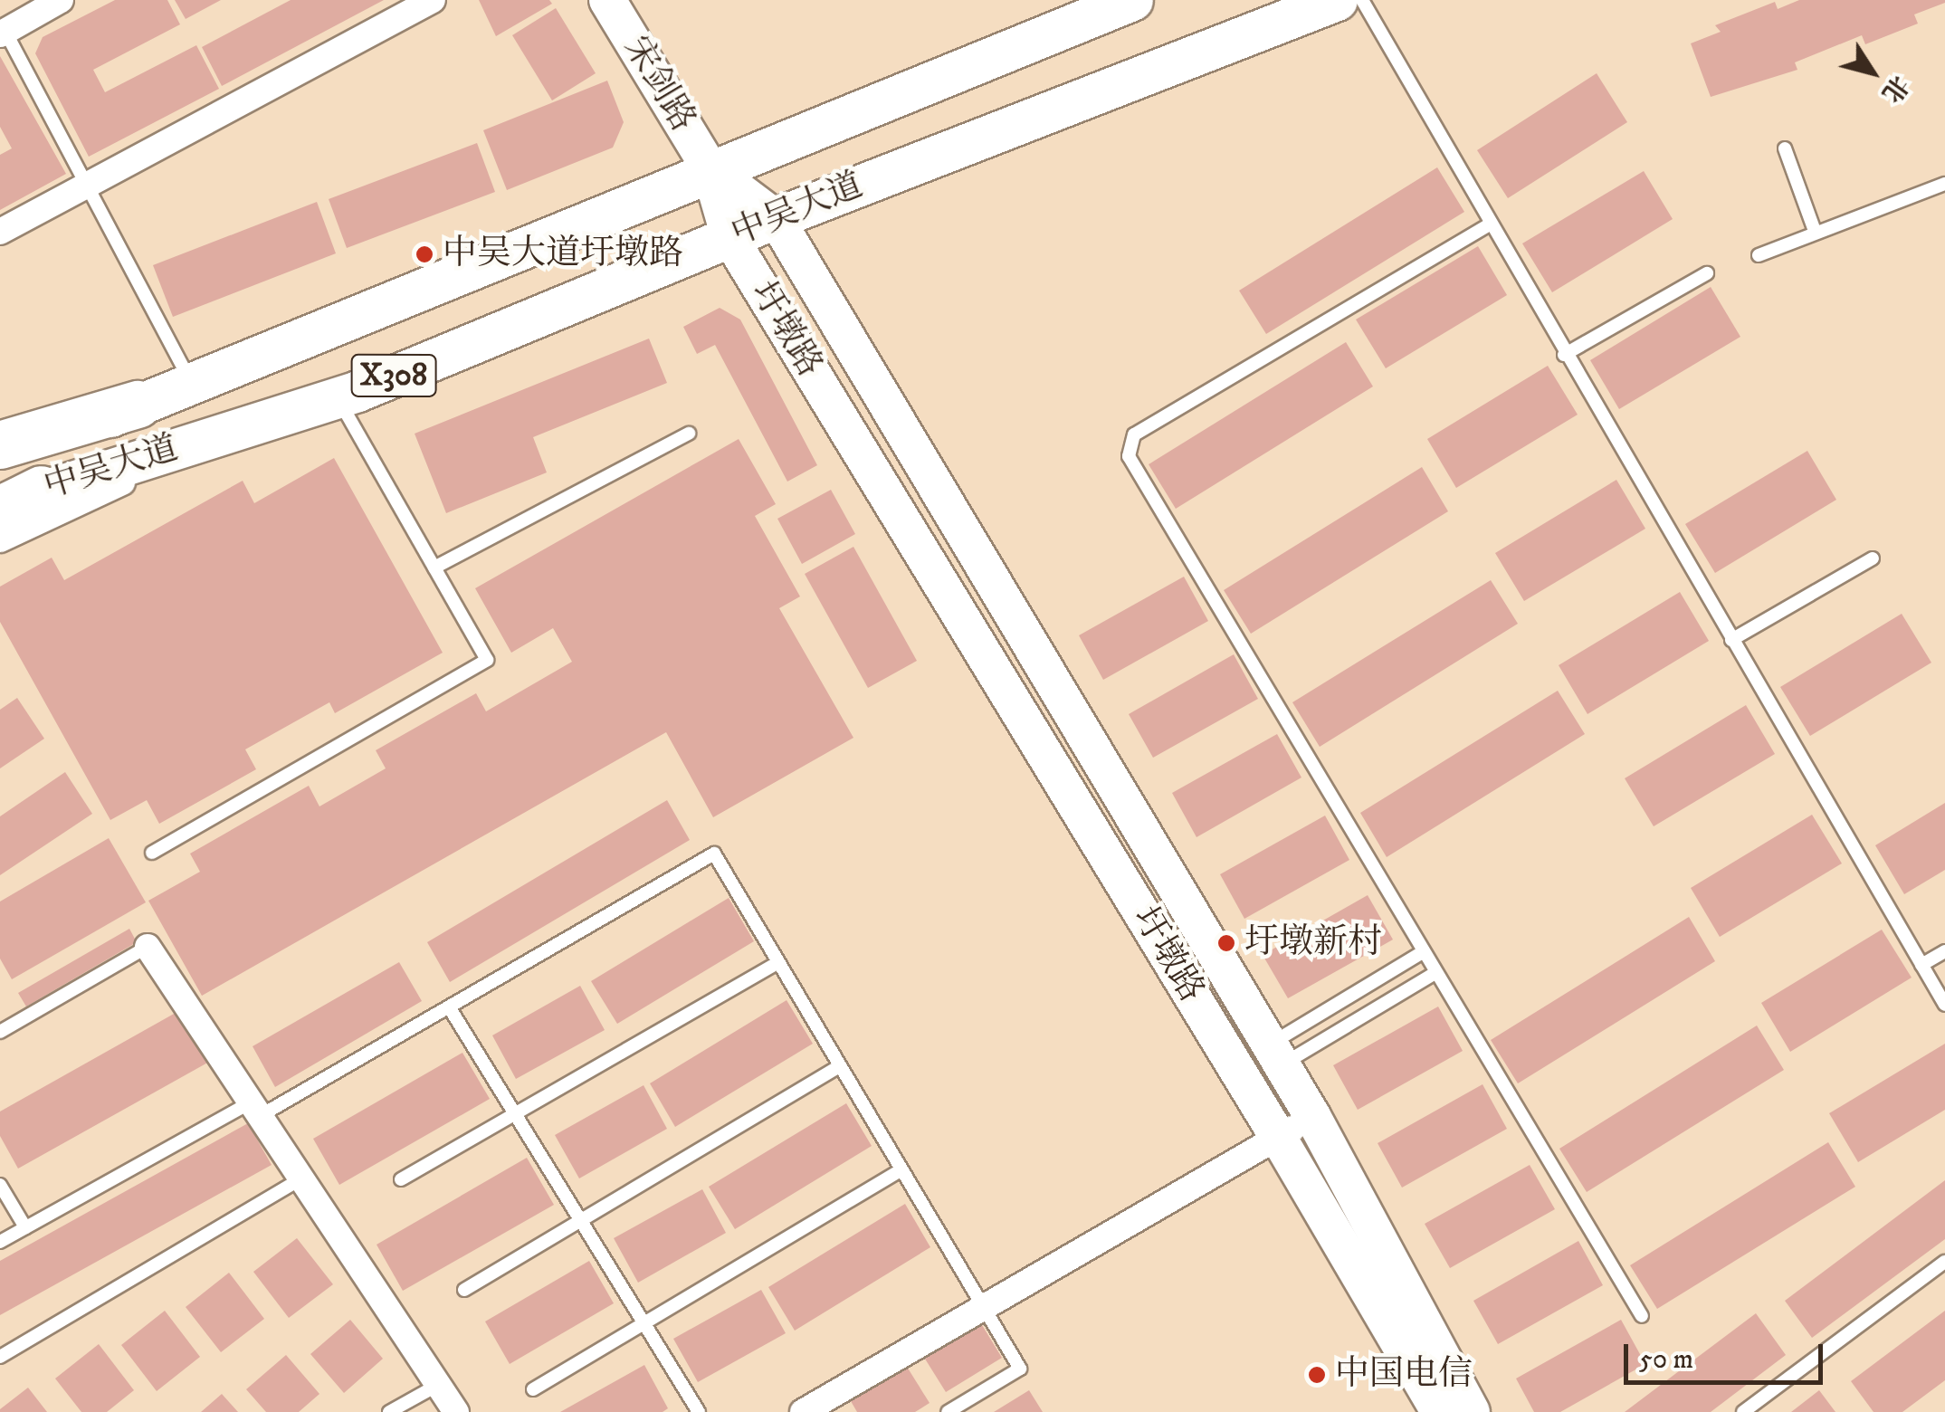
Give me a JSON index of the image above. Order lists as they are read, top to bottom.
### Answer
{
  "streets": {
    "main road": [
      "宋剑路",
      "中吴大道",
      "圩墩路",
      "X308"
    ]
  },
  "crossings": [
    ["宋剑路", "中吴大道"],
    ["宋剑路", "圩墩路"],
    ["中吴大道", "圩墩路"]
  ],
  "places": ["中吴大道圩墩路", "圩墩新村", "中国电信"],
  "scale_bar": "50 m",
  "north": "bottom right"
}
